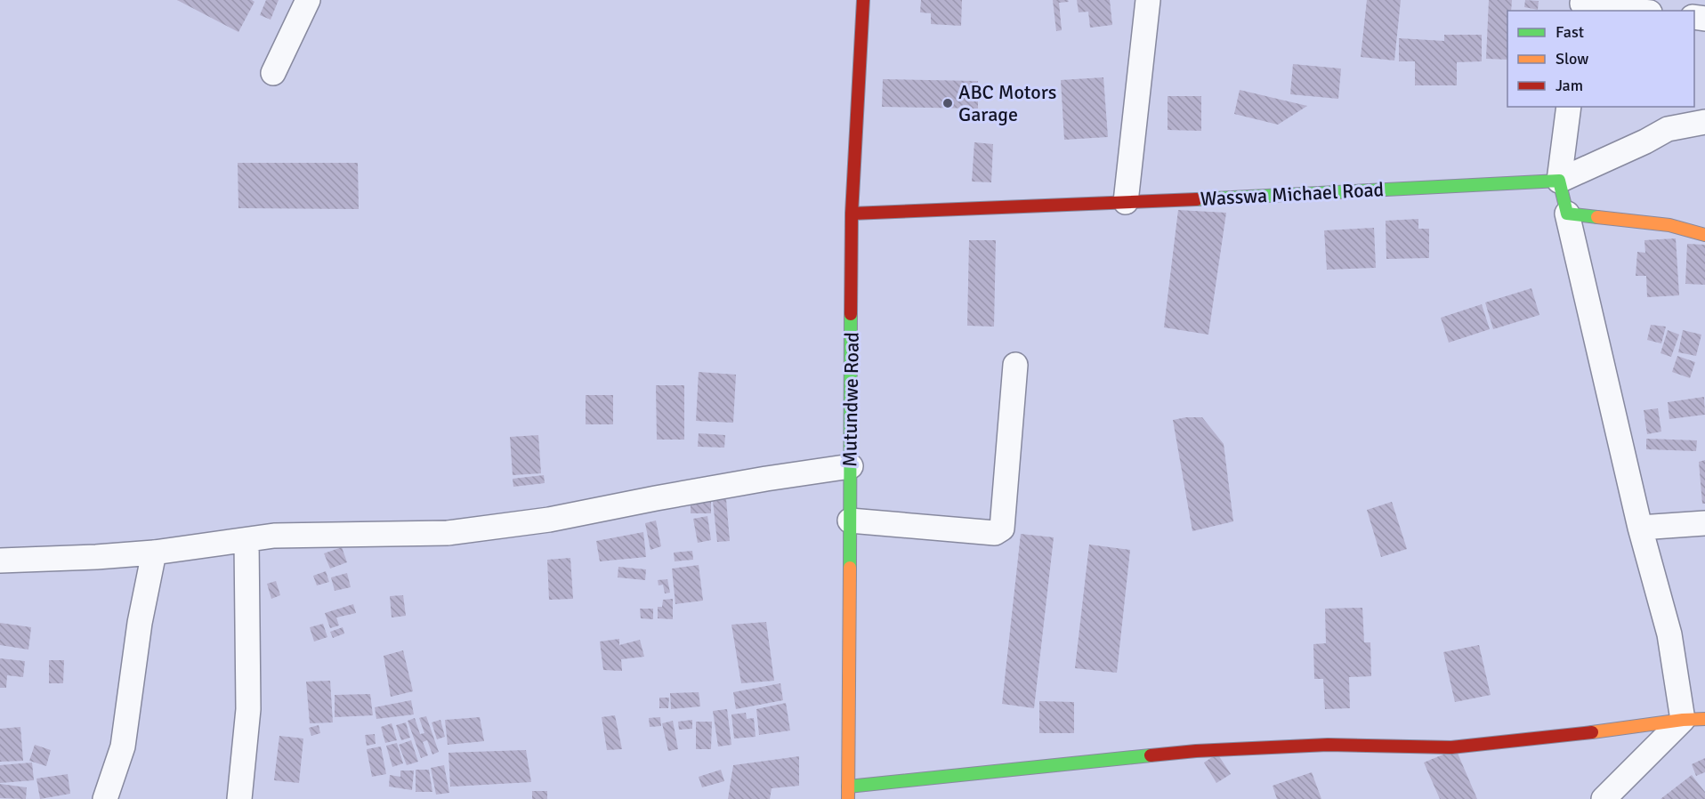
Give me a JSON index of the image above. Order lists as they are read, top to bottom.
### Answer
{
  "streets": {
    "street": ["Wasswa Michael Road", "Mutundwe Road"]
  },
  "crossings": [
    ["Wasswa Michael Road", "Mutundwe Road"]
  ],
  "places": ["ABC Motors Garage"],
  "legend": ["Fast", "Slow", "Jam"]
}
